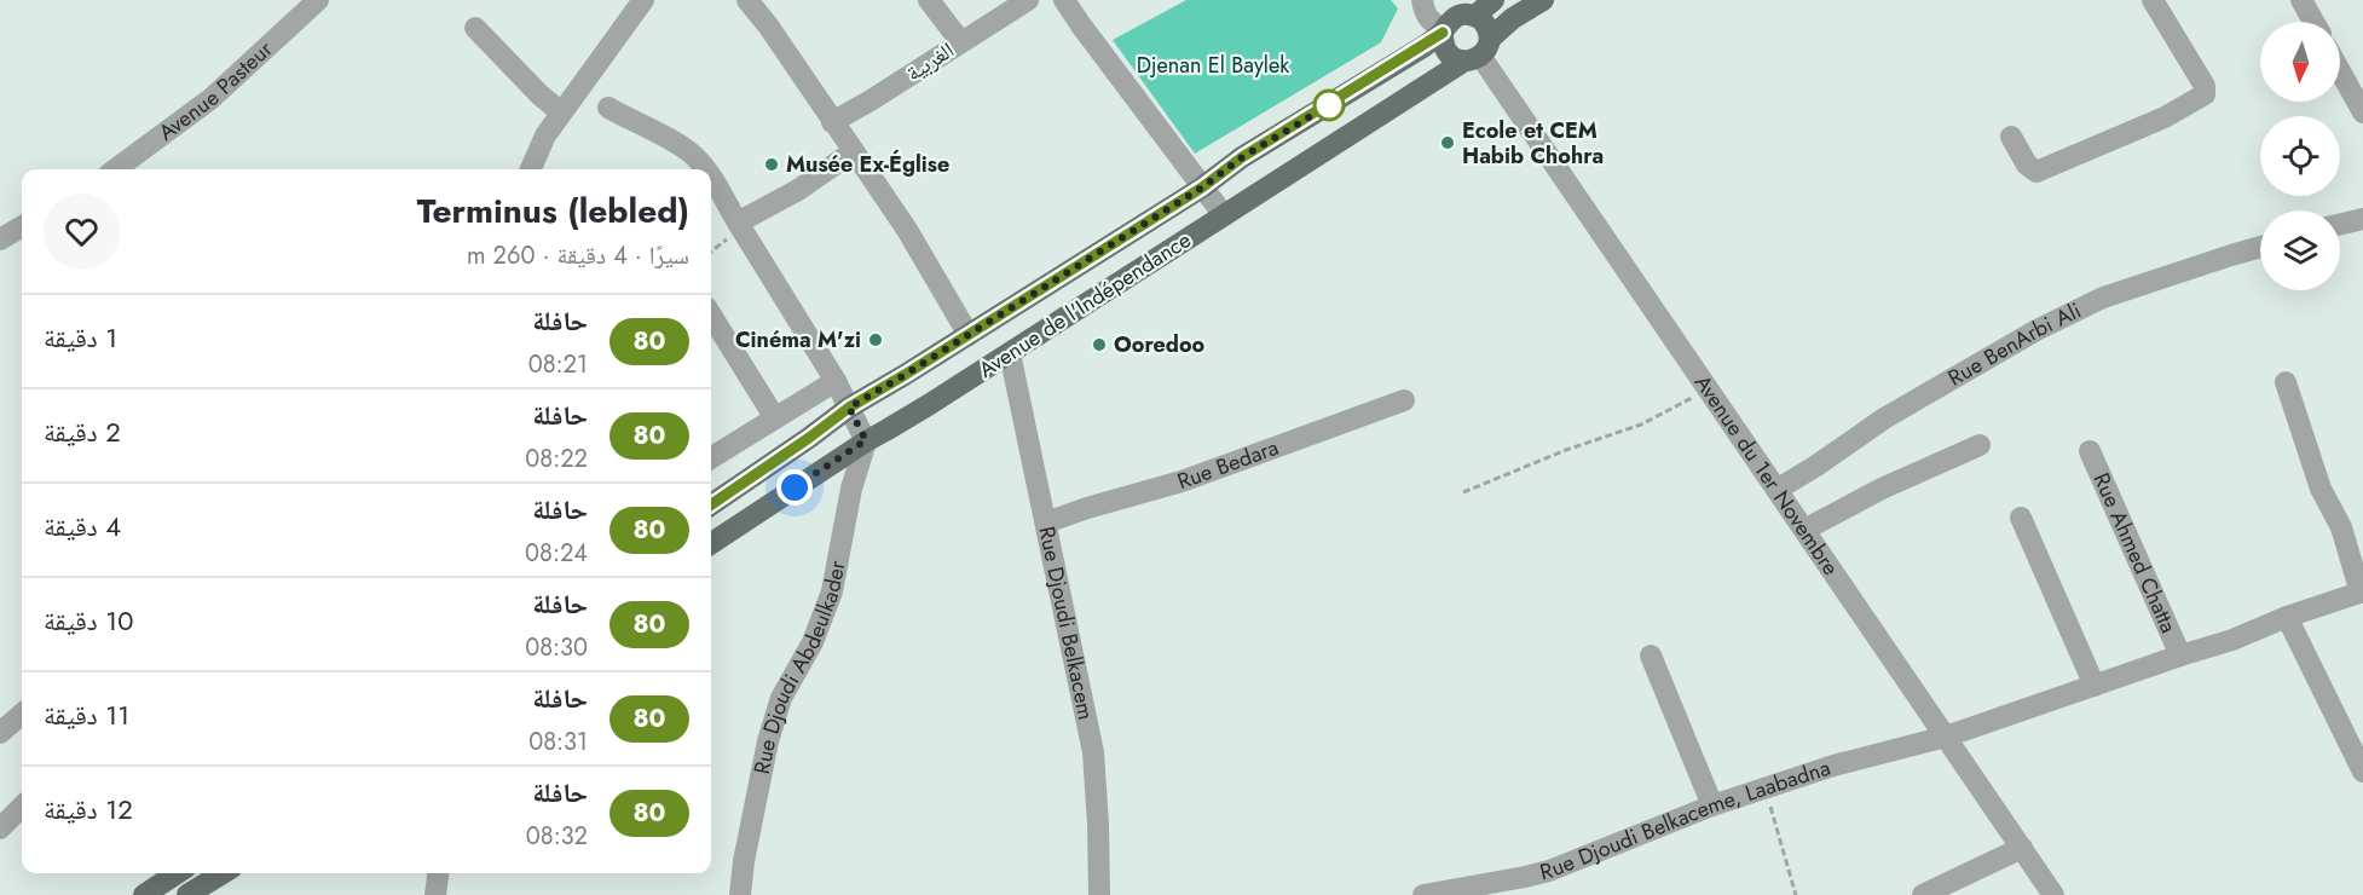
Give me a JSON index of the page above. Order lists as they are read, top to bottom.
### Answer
{
  "streets": {
    "main road": ["Avenue de l'Indépendance"],
    "street": [
      "الغربية",
      "Avenue Pasteur",
      "Rue BenArbi Ali",
      "Rue Bedara",
      "Avenue du 1er Novembre",
      "Rue Ahmed Chatta",
      "Rue Djoudi Belkacem",
      "Rue Djoudi Abdeulkader",
      "Rue Djoudi Belkaceme, Laabadna"
    ]
  },
  "crossings": [
    ["Avenue de l'Indépendance", "Avenue du 1er Novembre"],
    ["Avenue de l'Indépendance", "Rue Djoudi Belkacem"],
    ["Avenue de l'Indépendance", "Rue Djoudi Abdeulkader"],
    ["Rue BenArbi Ali", "Avenue du 1er Novembre"],
    ["Rue Bedara", "Rue Djoudi Belkacem"],
    ["Avenue du 1er Novembre", "Rue Ahmed Chatta"],
    ["Avenue du 1er Novembre", "Rue Djoudi Belkaceme, Laabadna"],
    ["Rue Ahmed Chatta", "Rue Djoudi Belkaceme, Laabadna"]
  ],
  "parks": ["Djenan El Baylek"],
  "places": [
    "Ecole et CEM Habib Chohra",
    "Musée Ex-Église",
    "Cinéma M'zi",
    "Ooredoo"
  ],
  "lines": ["bus line 80"],
  "north": "bottom",
  "page": {
    "heading": ["Terminus (lebled)", "سيرًا · 4 دقيقة · 260 m"],
    "list": [
      {
        "mark": "80",
        "name": "حافلة",
        "note": "08:21",
        "value": "1 دقيقة"
      },
      {
        "mark": "80",
        "name": "حافلة",
        "note": "08:22",
        "value": "2 دقيقة"
      },
      {
        "mark": "80",
        "name": "حافلة",
        "note": "08:24",
        "value": "4 دقيقة"
      },
      {
        "mark": "80",
        "name": "حافلة",
        "note": "08:30",
        "value": "10 دقيقة"
      },
      {
        "mark": "80",
        "name": "حافلة",
        "note": "08:31",
        "value": "11 دقيقة"
      },
      {
        "mark": "80",
        "name": "حافلة",
        "note": "08:32",
        "value": "12 دقيقة"
      }
    ]
  }
}
